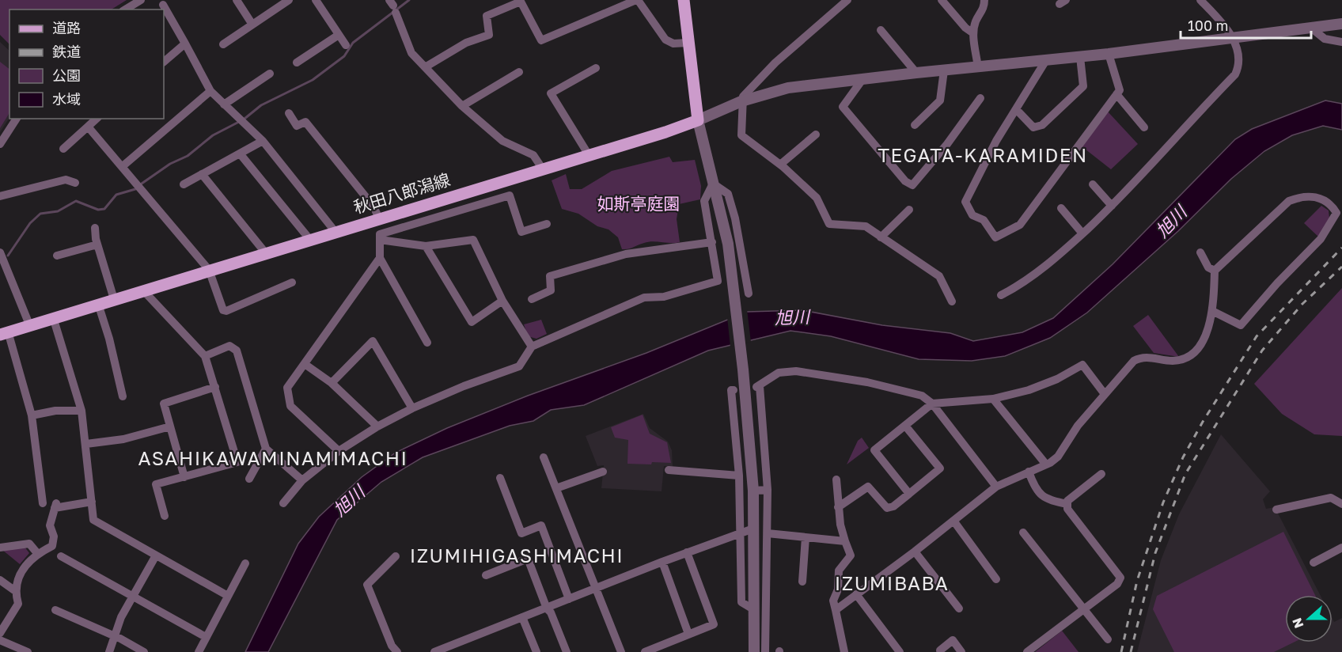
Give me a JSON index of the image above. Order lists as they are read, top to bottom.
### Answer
{
  "streets": {
    "main road": ["秋田八郎潟線"]
  },
  "districts": [
    "TEGATA-KARAMIDEN",
    "ASAHIKAWAMINAMIMACHI",
    "IZUMIHIGASHIMACHI",
    "IZUMIBABA"
  ],
  "water": ["旭川"],
  "parks": ["如斯亭庭園"],
  "legend": [
    "道路",
    "鉄道",
    "公園",
    "水域"
  ],
  "scale_bar": "100 m",
  "north": "left"
}
